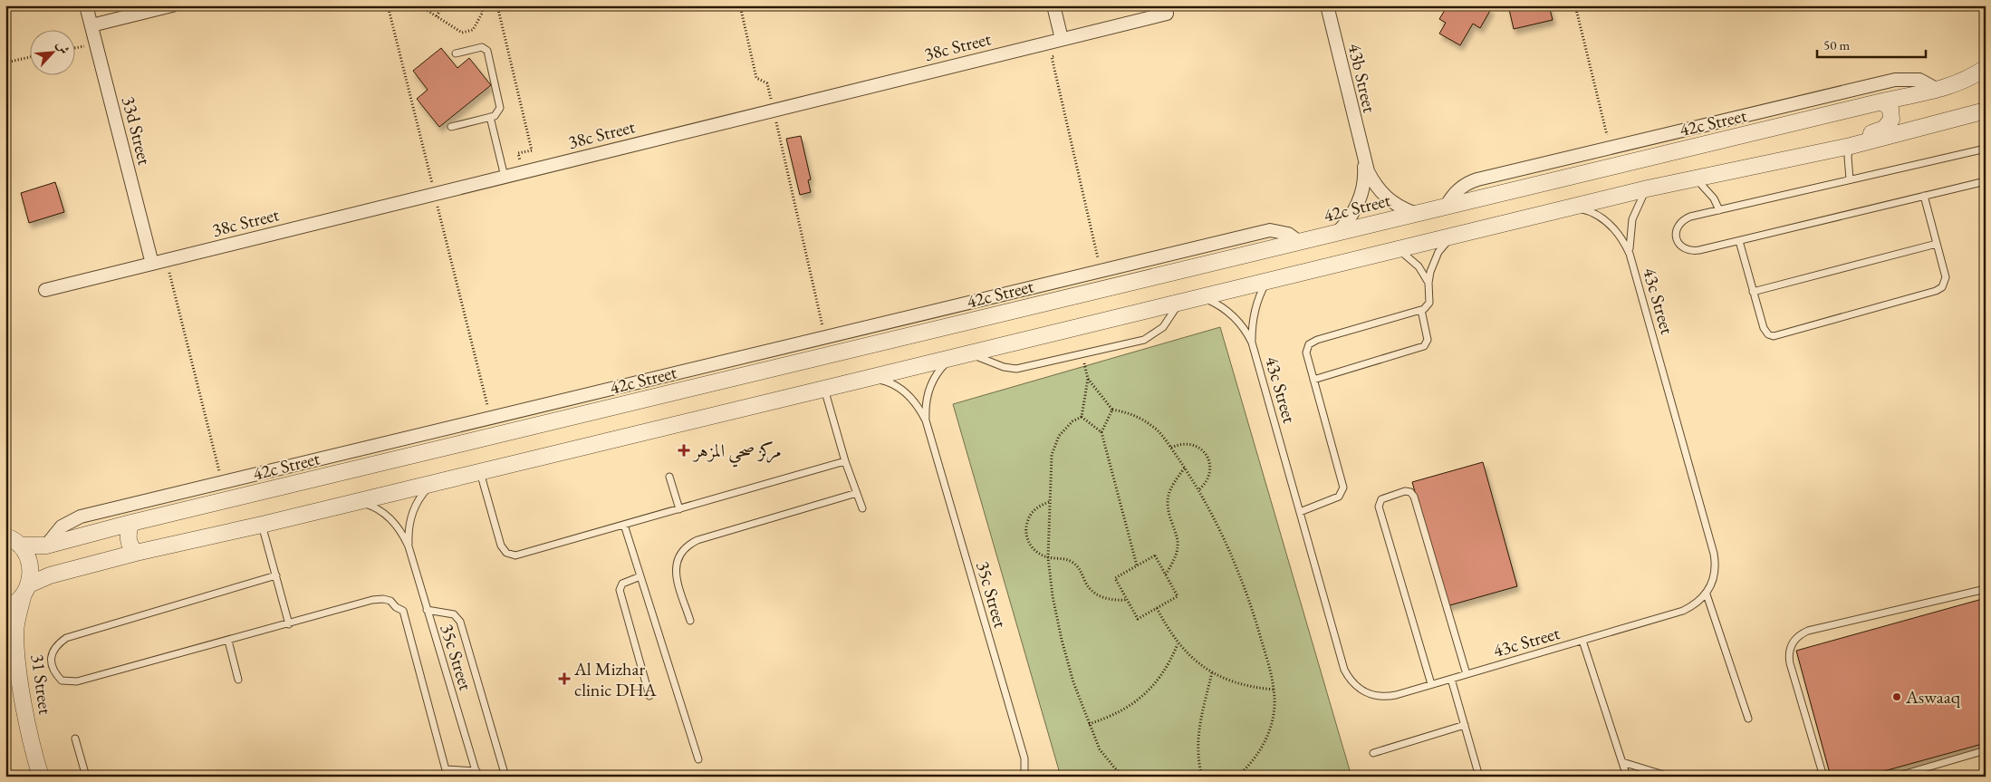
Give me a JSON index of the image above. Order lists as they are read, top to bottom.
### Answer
{
  "streets": {
    "street": [
      "38c Street",
      "43b Street",
      "42c Street",
      "33d Street",
      "31 Street"
    ],
    "lane": ["43c Street", "35c Street"]
  },
  "crossings": [
    ["38c Street", "33d Street"],
    ["43b Street", "42c Street"],
    ["42c Street", "31 Street"]
  ],
  "places": {
    "health": ["مركز صحي المزهر", "Al Mizhar clinic DHA"],
    "other": ["Aswaaq"]
  },
  "scale_bar": "50 m",
  "north": "top right"
}
